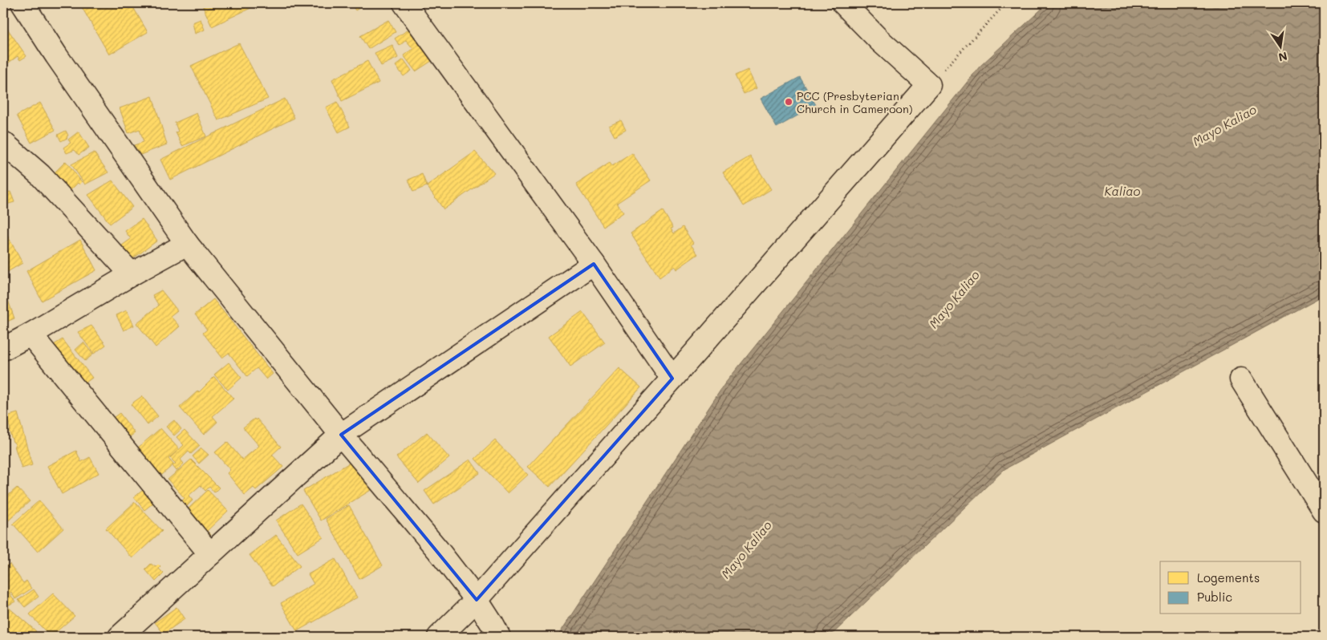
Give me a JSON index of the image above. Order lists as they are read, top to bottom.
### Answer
{
  "water": ["Mayo Kaliao", "Kaliao"],
  "places": ["PCC (Presbyterian Church in Cameroon)"],
  "legend": ["Logements", "Public"],
  "north": "bottom"
}
